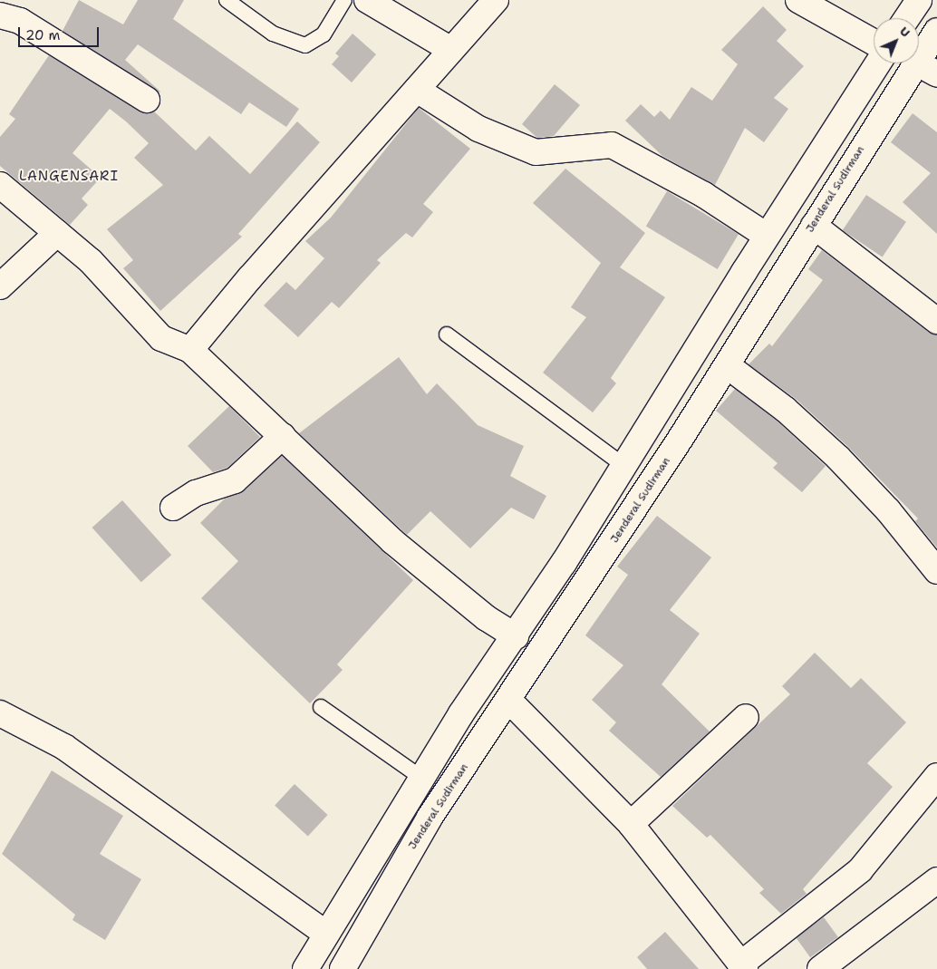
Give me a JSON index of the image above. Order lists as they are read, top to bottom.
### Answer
{
  "streets": {
    "main road": ["Jenderal Sudirman"]
  },
  "districts": ["LANGENSARI"],
  "scale_bar": "20 m",
  "north": "top right"
}
